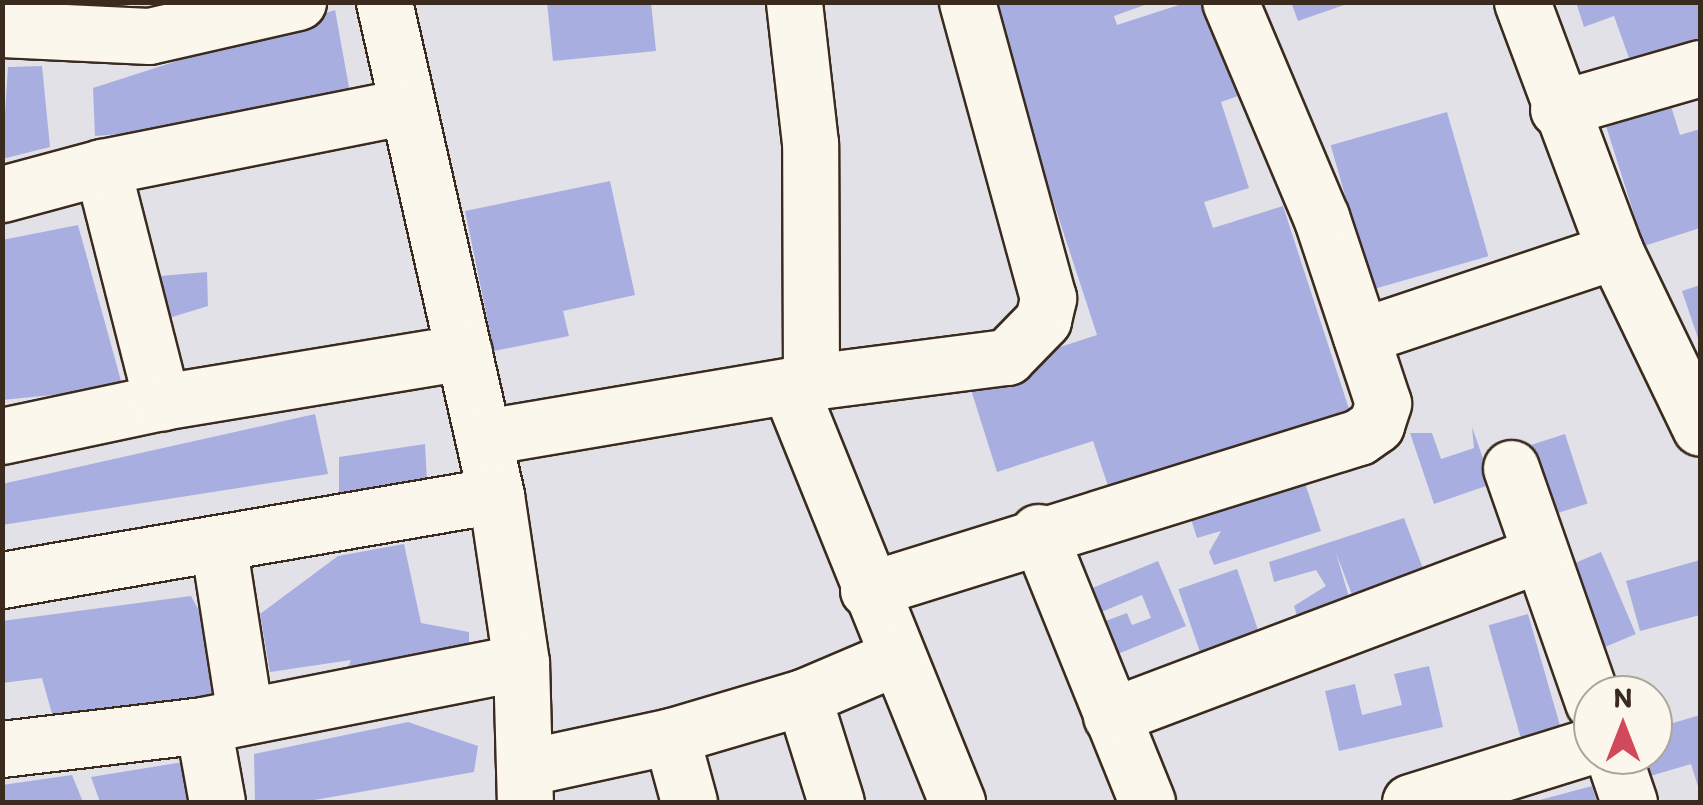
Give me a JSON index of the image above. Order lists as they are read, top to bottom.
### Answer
{
  "north": "top"
}
